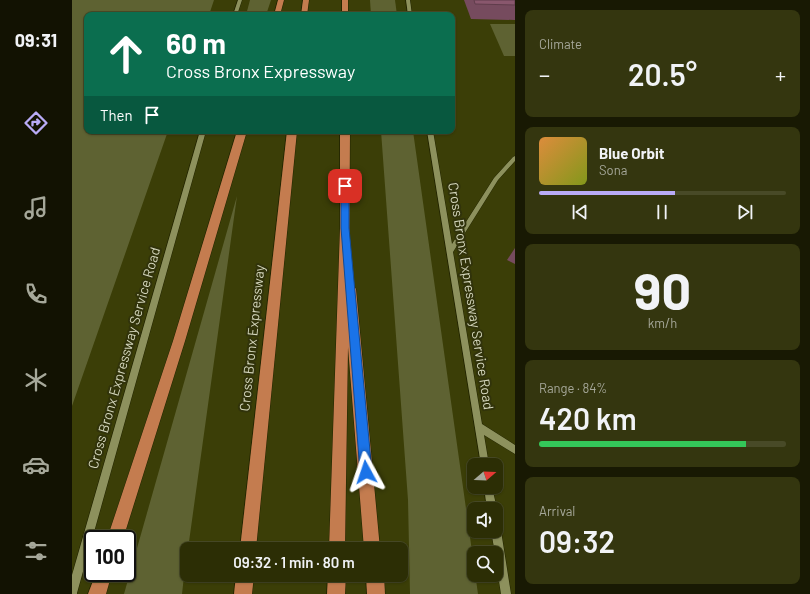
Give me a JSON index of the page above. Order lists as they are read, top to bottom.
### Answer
{
  "streets": {
    "highway": ["Cross Bronx Expressway"],
    "street": ["Cross Bronx Expressway Service Road"]
  },
  "north": "right",
  "page": {
    "tabs": "09:31",
    "tile": [
      "Climate",
      ["90", "km/h"],
      ["Range · 84%", "420 km"],
      ["Arrival", "09:32"]
    ],
    "turn": ["60 m", "Cross Bronx Expressway"],
    "heat": ["−", "20.5°", "+"],
    "then": "Then",
    "song": ["Blue Orbit", "Sona"],
    "limit": "100",
    "trip": "09:32 · 1 min · 80 m"
  }
}
